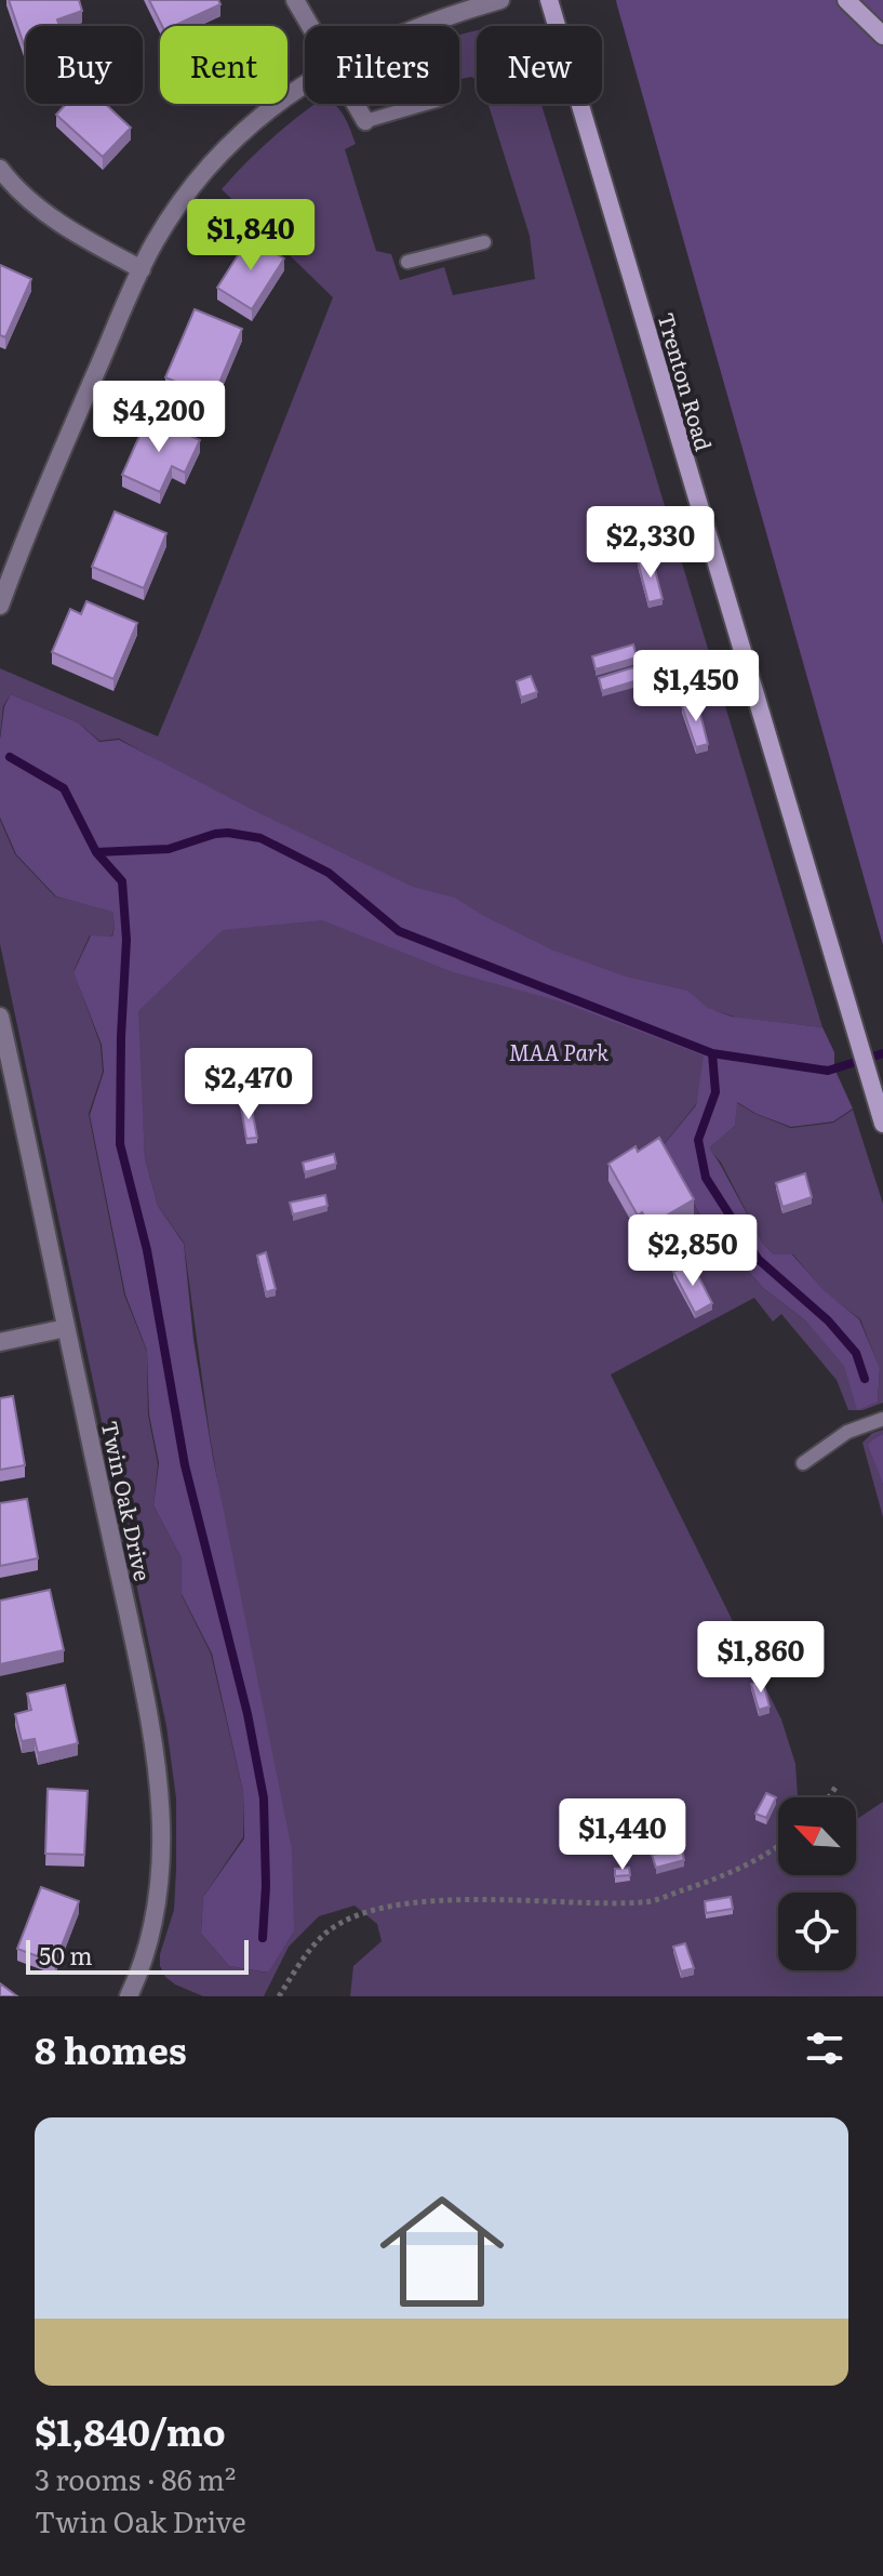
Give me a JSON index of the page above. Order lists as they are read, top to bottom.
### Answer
{
  "streets": {
    "main road": ["Trenton Road"],
    "street": ["Twin Oak Drive"]
  },
  "parks": ["MAA Park"],
  "scale_bar": "50 m",
  "north": "top left",
  "page": {
    "chip": [
      "Buy",
      "Rent",
      "Filters",
      "New"
    ],
    "price": [
      "$1,840",
      "$4,200",
      "$2,330",
      "$1,450",
      "$2,470",
      "$2,850",
      "$1,860",
      "$1,440"
    ],
    "scale": "50 m",
    "heading": "8 homes",
    "list": [
      {
        "name": "$1,840/mo",
        "note": "3 rooms · 86 m² · Twin Oak Drive"
      }
    ]
  }
}
